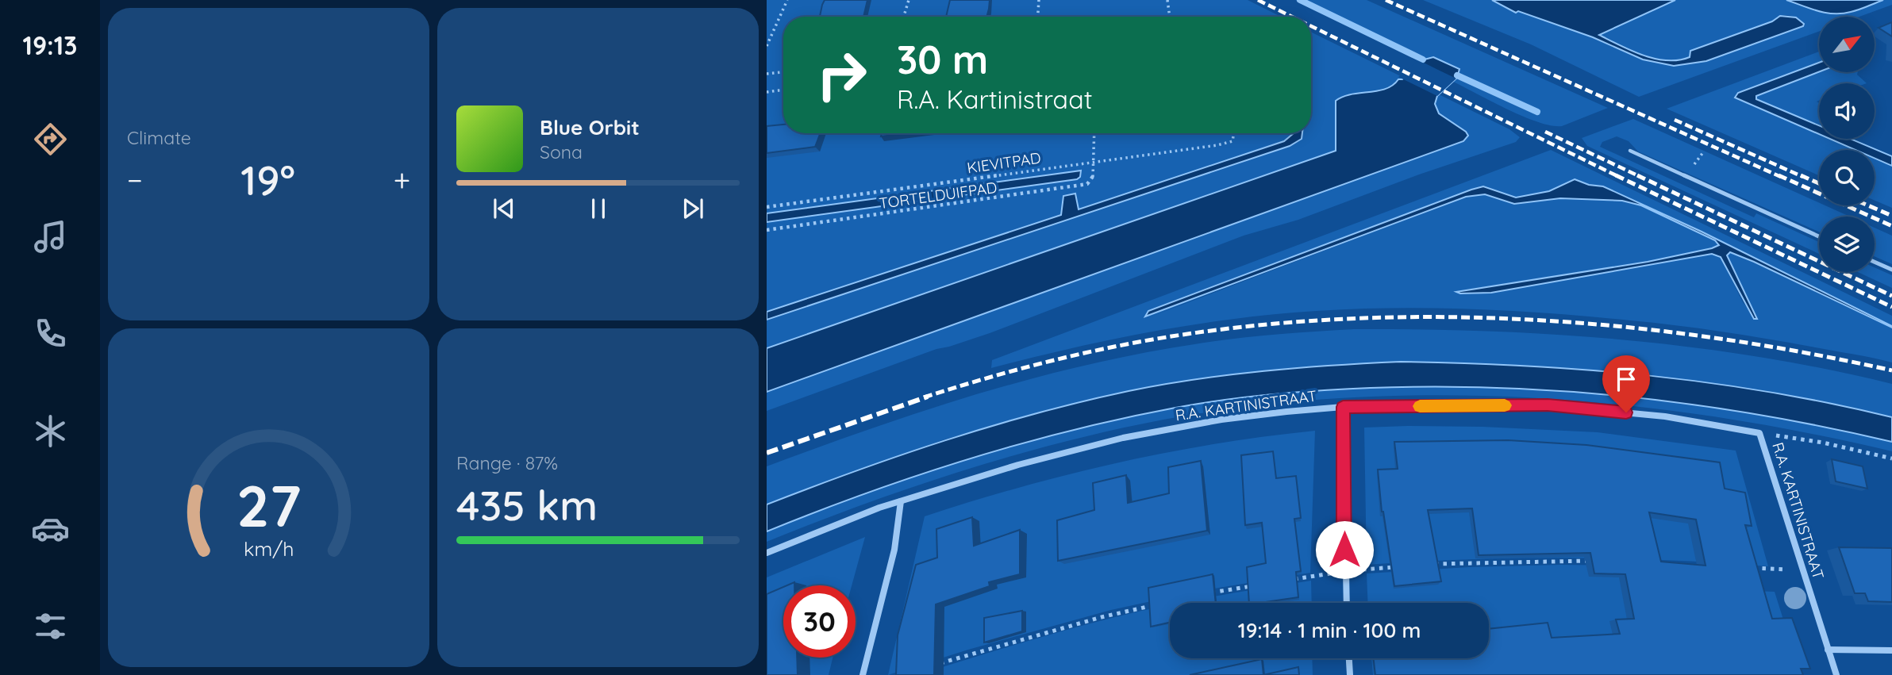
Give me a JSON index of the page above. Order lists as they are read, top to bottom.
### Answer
{
  "streets": {
    "street": ["R.A. KARTINISTRAAT"],
    "path": ["KIEVITPAD", "TORTELDUIFPAD"]
  },
  "crossings": [
    ["KIEVITPAD", "TORTELDUIFPAD"]
  ],
  "north": "top right",
  "page": {
    "tabs": "19:13",
    "tile": [
      "Climate",
      ["Range · 87%", "435 km"]
    ],
    "turn": ["30 m", "R.A. Kartinistraat"],
    "song": ["Blue Orbit", "Sona"],
    "heat": ["−", "19°", "+"],
    "limit": "30",
    "trip": "19:14 · 1 min · 100 m",
    "gauge": ["27", "km/h"]
  }
}
